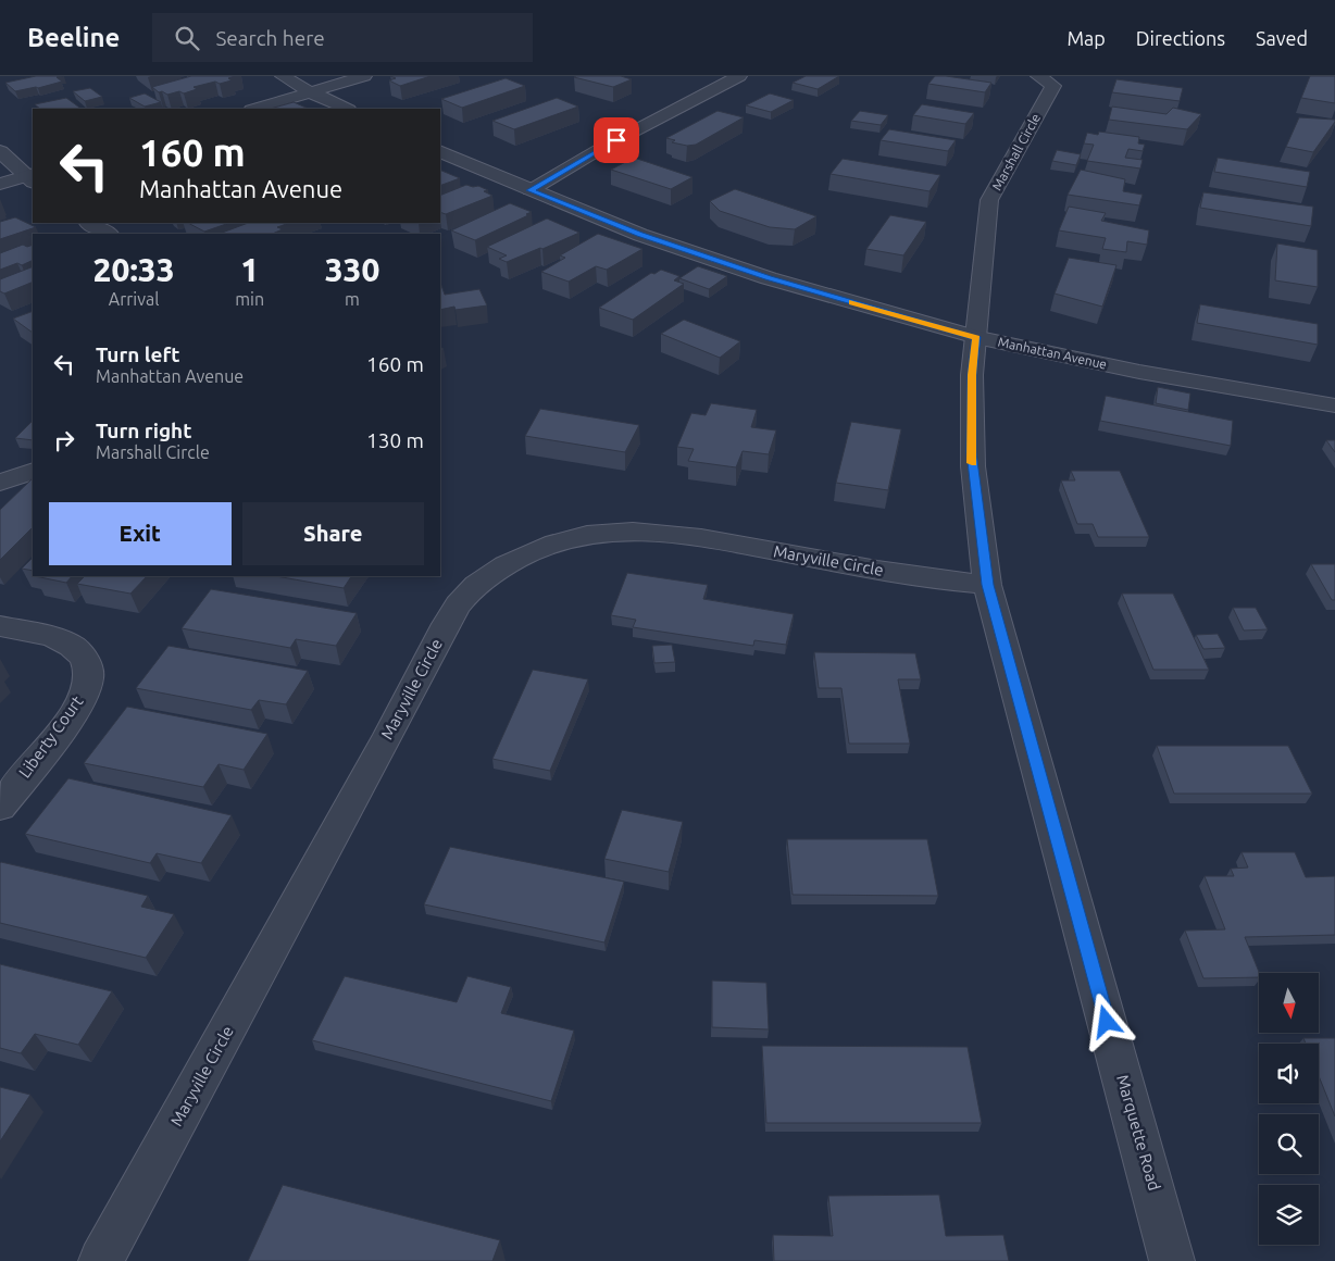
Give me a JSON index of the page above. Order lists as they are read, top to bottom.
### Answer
{
  "streets": {
    "street": [
      "Marshall Circle",
      "Manhattan Avenue",
      "Maryville Circle",
      "Liberty Court",
      "Marquette Road"
    ]
  },
  "crossings": [
    ["Marshall Circle", "Manhattan Avenue"],
    ["Marshall Circle", "Marquette Road"],
    ["Manhattan Avenue", "Marquette Road"],
    ["Maryville Circle", "Marquette Road"]
  ],
  "north": "bottom",
  "page": {
    "header": "Beeline",
    "search": "Search here",
    "nav": ["Map", "Directions", "Saved"],
    "turn": ["160 m", "Manhattan Avenue"],
    "eta": [
      "20:33",
      "Arrival",
      "1",
      "min",
      "330",
      "m"
    ],
    "list": [
      {
        "name": "Turn left",
        "note": "Manhattan Avenue",
        "value": "160 m"
      },
      {
        "name": "Turn right",
        "note": "Marshall Circle",
        "value": "130 m"
      }
    ],
    "buttons": ["Exit", "Share"]
  }
}
